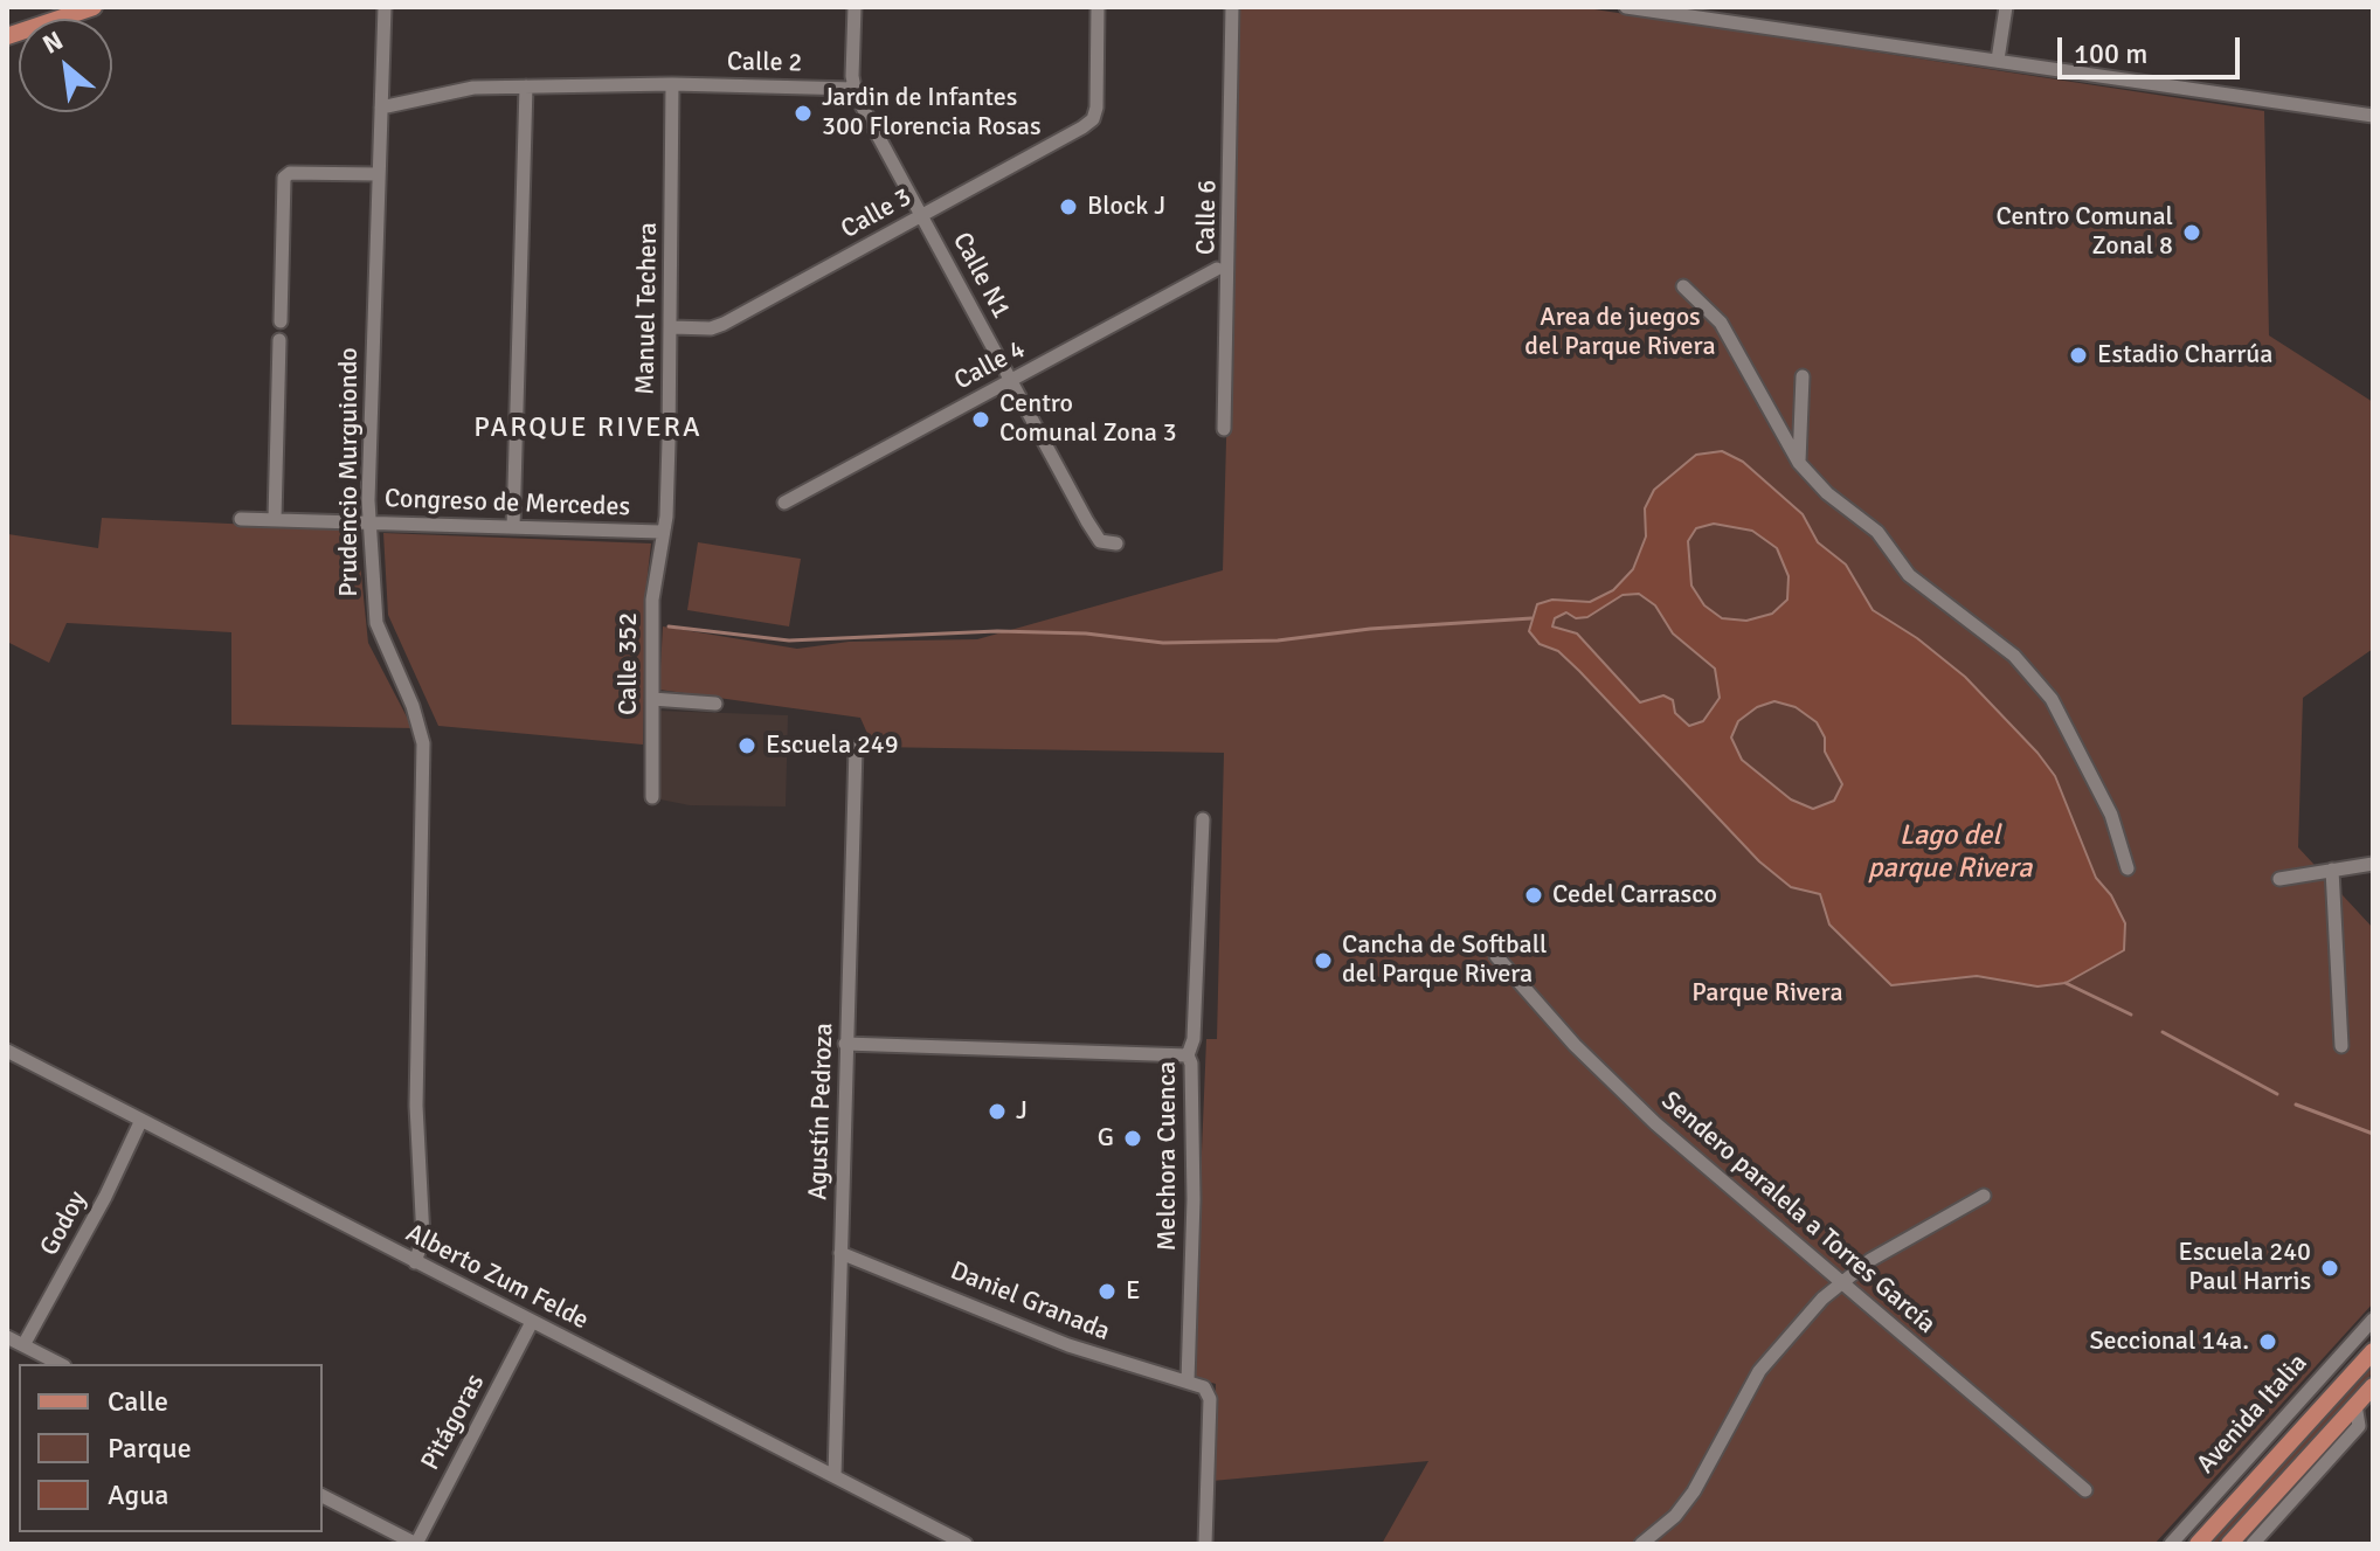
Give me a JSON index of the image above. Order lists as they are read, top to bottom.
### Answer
{
  "streets": {
    "main road": ["Avenida Italia"],
    "street": [
      "Calle 2",
      "Calle 3",
      "Calle 6",
      "Calle N1",
      "Manuel Techera",
      "Calle 4",
      "Prudencio Murguiondo",
      "Congreso de Mercedes",
      "Calle 352",
      "Agustín Pedroza",
      "Melchora Cuenca",
      "Sendero paralela a Torres García",
      "Godoy",
      "Alberto Zum Felde",
      "Daniel Granada",
      "Pitágoras"
    ]
  },
  "crossings": [
    ["Calle 2", "Calle N1"],
    ["Calle 2", "Manuel Techera"],
    ["Calle 2", "Prudencio Murguiondo"],
    ["Calle 3", "Calle N1"],
    ["Calle 3", "Manuel Techera"],
    ["Calle N1", "Calle 4"],
    ["Manuel Techera", "Congreso de Mercedes"],
    ["Manuel Techera", "Calle 352"],
    ["Prudencio Murguiondo", "Congreso de Mercedes"],
    ["Prudencio Murguiondo", "Alberto Zum Felde"],
    ["Congreso de Mercedes", "Calle 352"],
    ["Agustín Pedroza", "Alberto Zum Felde"],
    ["Agustín Pedroza", "Daniel Granada"],
    ["Melchora Cuenca", "Daniel Granada"],
    ["Godoy", "Alberto Zum Felde"],
    ["Alberto Zum Felde", "Pitágoras"]
  ],
  "districts": ["PARQUE RIVERA"],
  "water": ["Lago del parque Rivera"],
  "parks": ["Area de juegos del Parque Rivera", "Parque Rivera"],
  "places": [
    "Jardin de Infantes 300 Florencia Rosas",
    "Block J",
    "Centro Comunal Zonal 8",
    "Estadio Charrúa",
    "Centro Comunal Zona 3",
    "Escuela 249",
    "Cedel Carrasco",
    "Cancha de Softball del Parque Rivera",
    "J",
    "G",
    "Escuela 240 Paul Harris",
    "E",
    "Seccional 14a."
  ],
  "legend": ["Calle", "Parque", "Agua"],
  "scale_bar": "100 m",
  "north": "top left"
}
